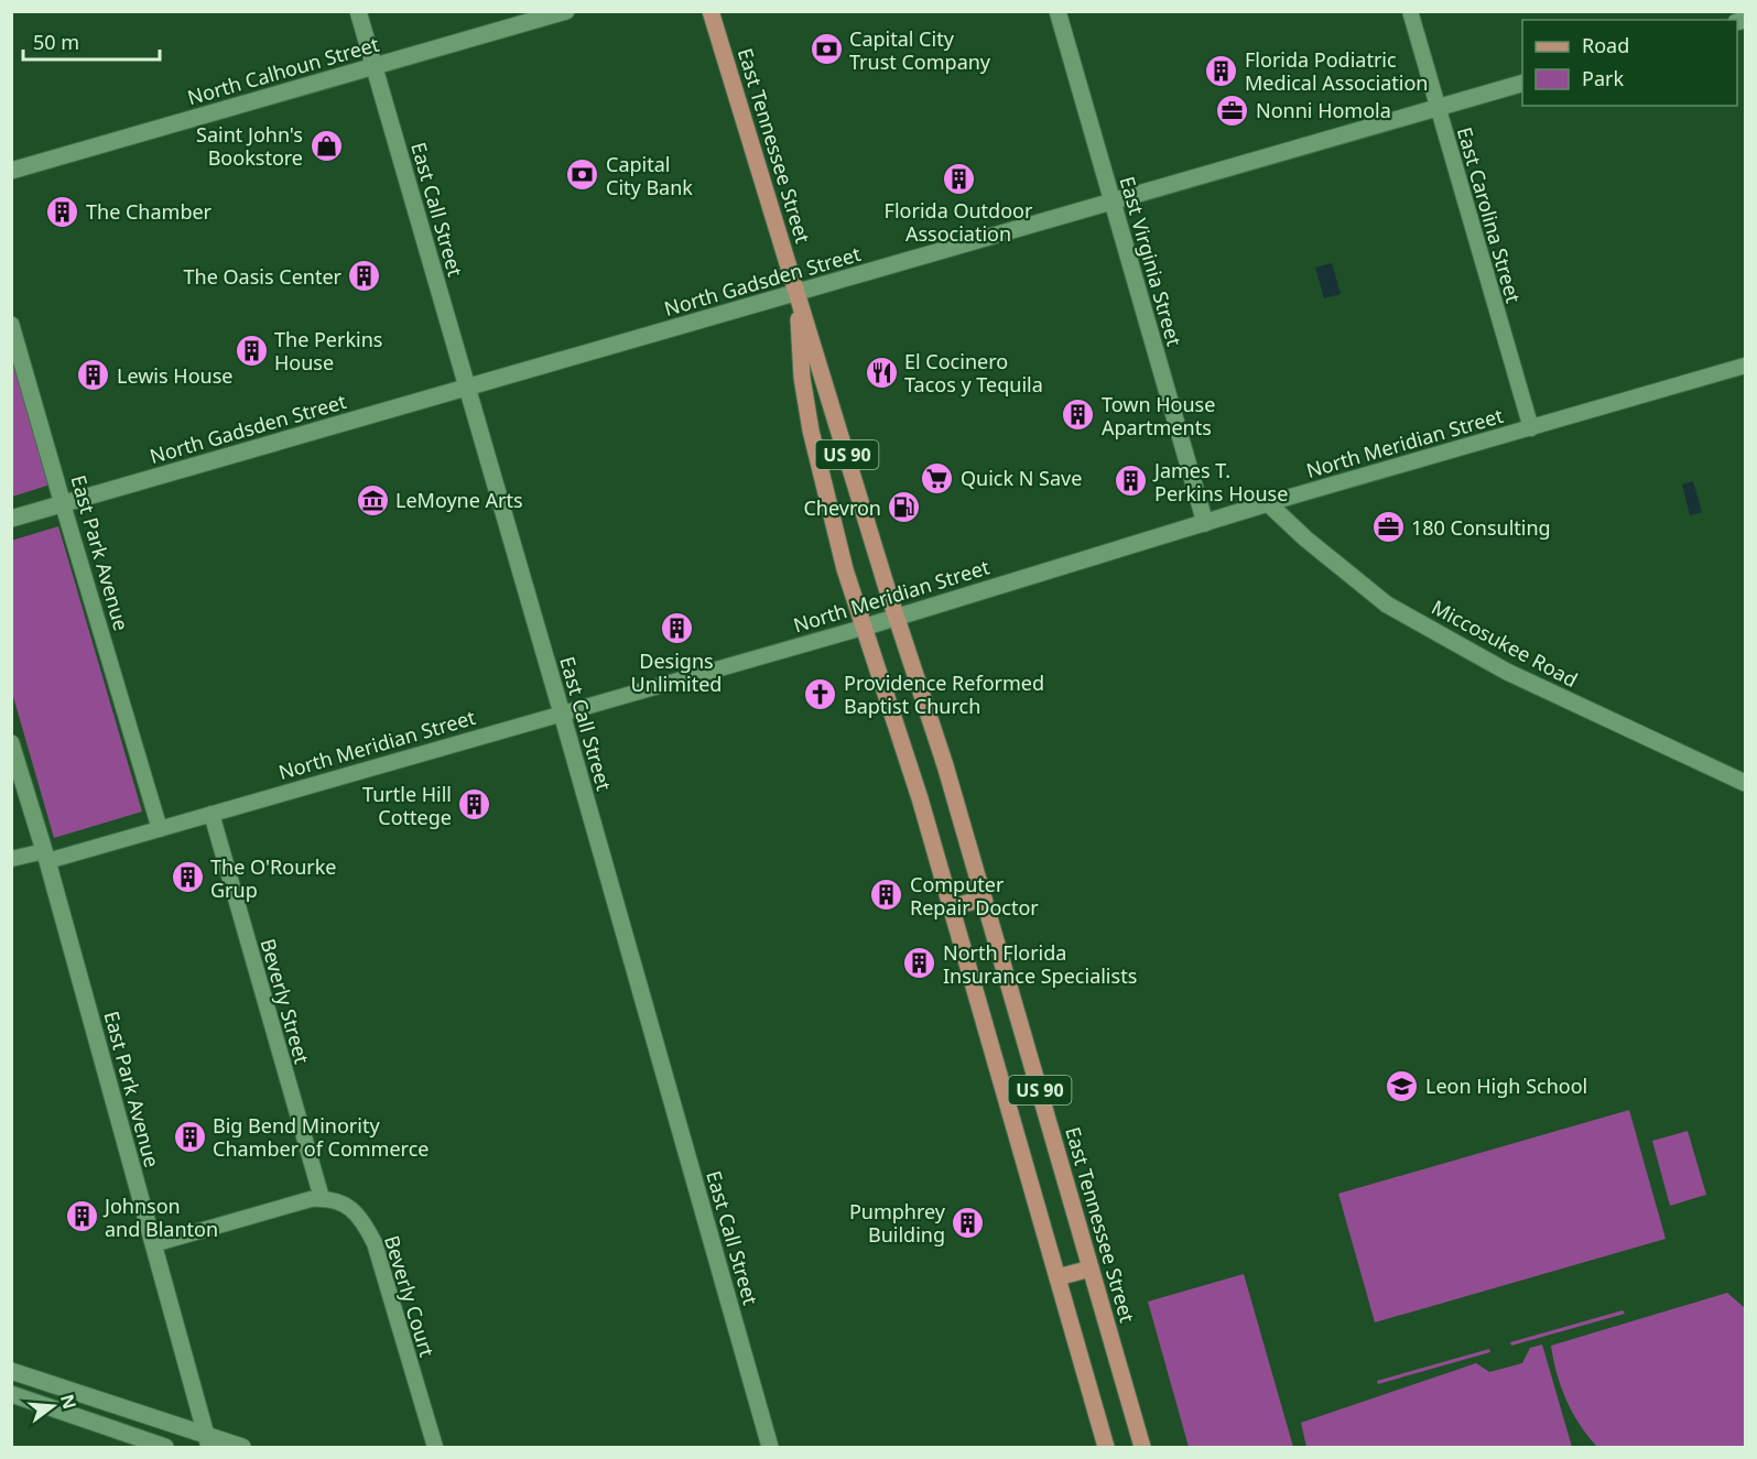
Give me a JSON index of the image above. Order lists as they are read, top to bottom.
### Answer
{
  "streets": {
    "main road": ["East Tennessee Street", "US 90"],
    "street": [
      "North Calhoun Street",
      "East Call Street",
      "East Carolina Street",
      "East Virginia Street",
      "North Gadsden Street",
      "North Meridian Street",
      "East Park Avenue",
      "Miccosukee Road",
      "Beverly Street",
      "Beverly Court"
    ]
  },
  "crossings": [
    ["North Calhoun Street", "East Call Street"],
    ["East Tennessee Street", "North Gadsden Street"],
    ["East Tennessee Street", "North Meridian Street"],
    ["East Call Street", "North Gadsden Street"],
    ["East Call Street", "North Meridian Street"],
    ["East Carolina Street", "North Gadsden Street"],
    ["East Carolina Street", "North Meridian Street"],
    ["East Virginia Street", "North Gadsden Street"],
    ["East Virginia Street", "North Meridian Street"],
    ["North Gadsden Street", "East Park Avenue"],
    ["North Meridian Street", "East Park Avenue"],
    ["North Meridian Street", "Miccosukee Road"],
    ["North Meridian Street", "Beverly Street"],
    ["Beverly Street", "Beverly Court"]
  ],
  "places": {
    "bank": ["Capital City Trust Company", "Capital City Bank"],
    "building": [
      "Florida Podiatric Medical Association",
      "Florida Outdoor Association",
      "The Chamber",
      "The Oasis Center",
      "The Perkins House",
      "Lewis House",
      "Town House Apartments",
      "James T. Perkins House",
      "Designs Unlimited",
      "Turtle Hill Cottege",
      "The O'Rourke Grup",
      "Computer Repair Doctor",
      "North Florida Insurance Specialists",
      "Big Bend Minority Chamber of Commerce",
      "Johnson and Blanton",
      "Pumphrey Building"
    ],
    "office": ["Nonni Homola", "180 Consulting"],
    "shop": ["Saint John's Bookstore"],
    "restaurant": ["El Cocinero Tacos y Tequila"],
    "supermarket": ["Quick N Save"],
    "museum": ["LeMoyne Arts"],
    "fuel station": ["Chevron"],
    "church": ["Providence Reformed Baptist Church"],
    "school or university": ["Leon High School"]
  },
  "legend": ["Road", "Park"],
  "scale_bar": "50 m",
  "north": "right"
}
